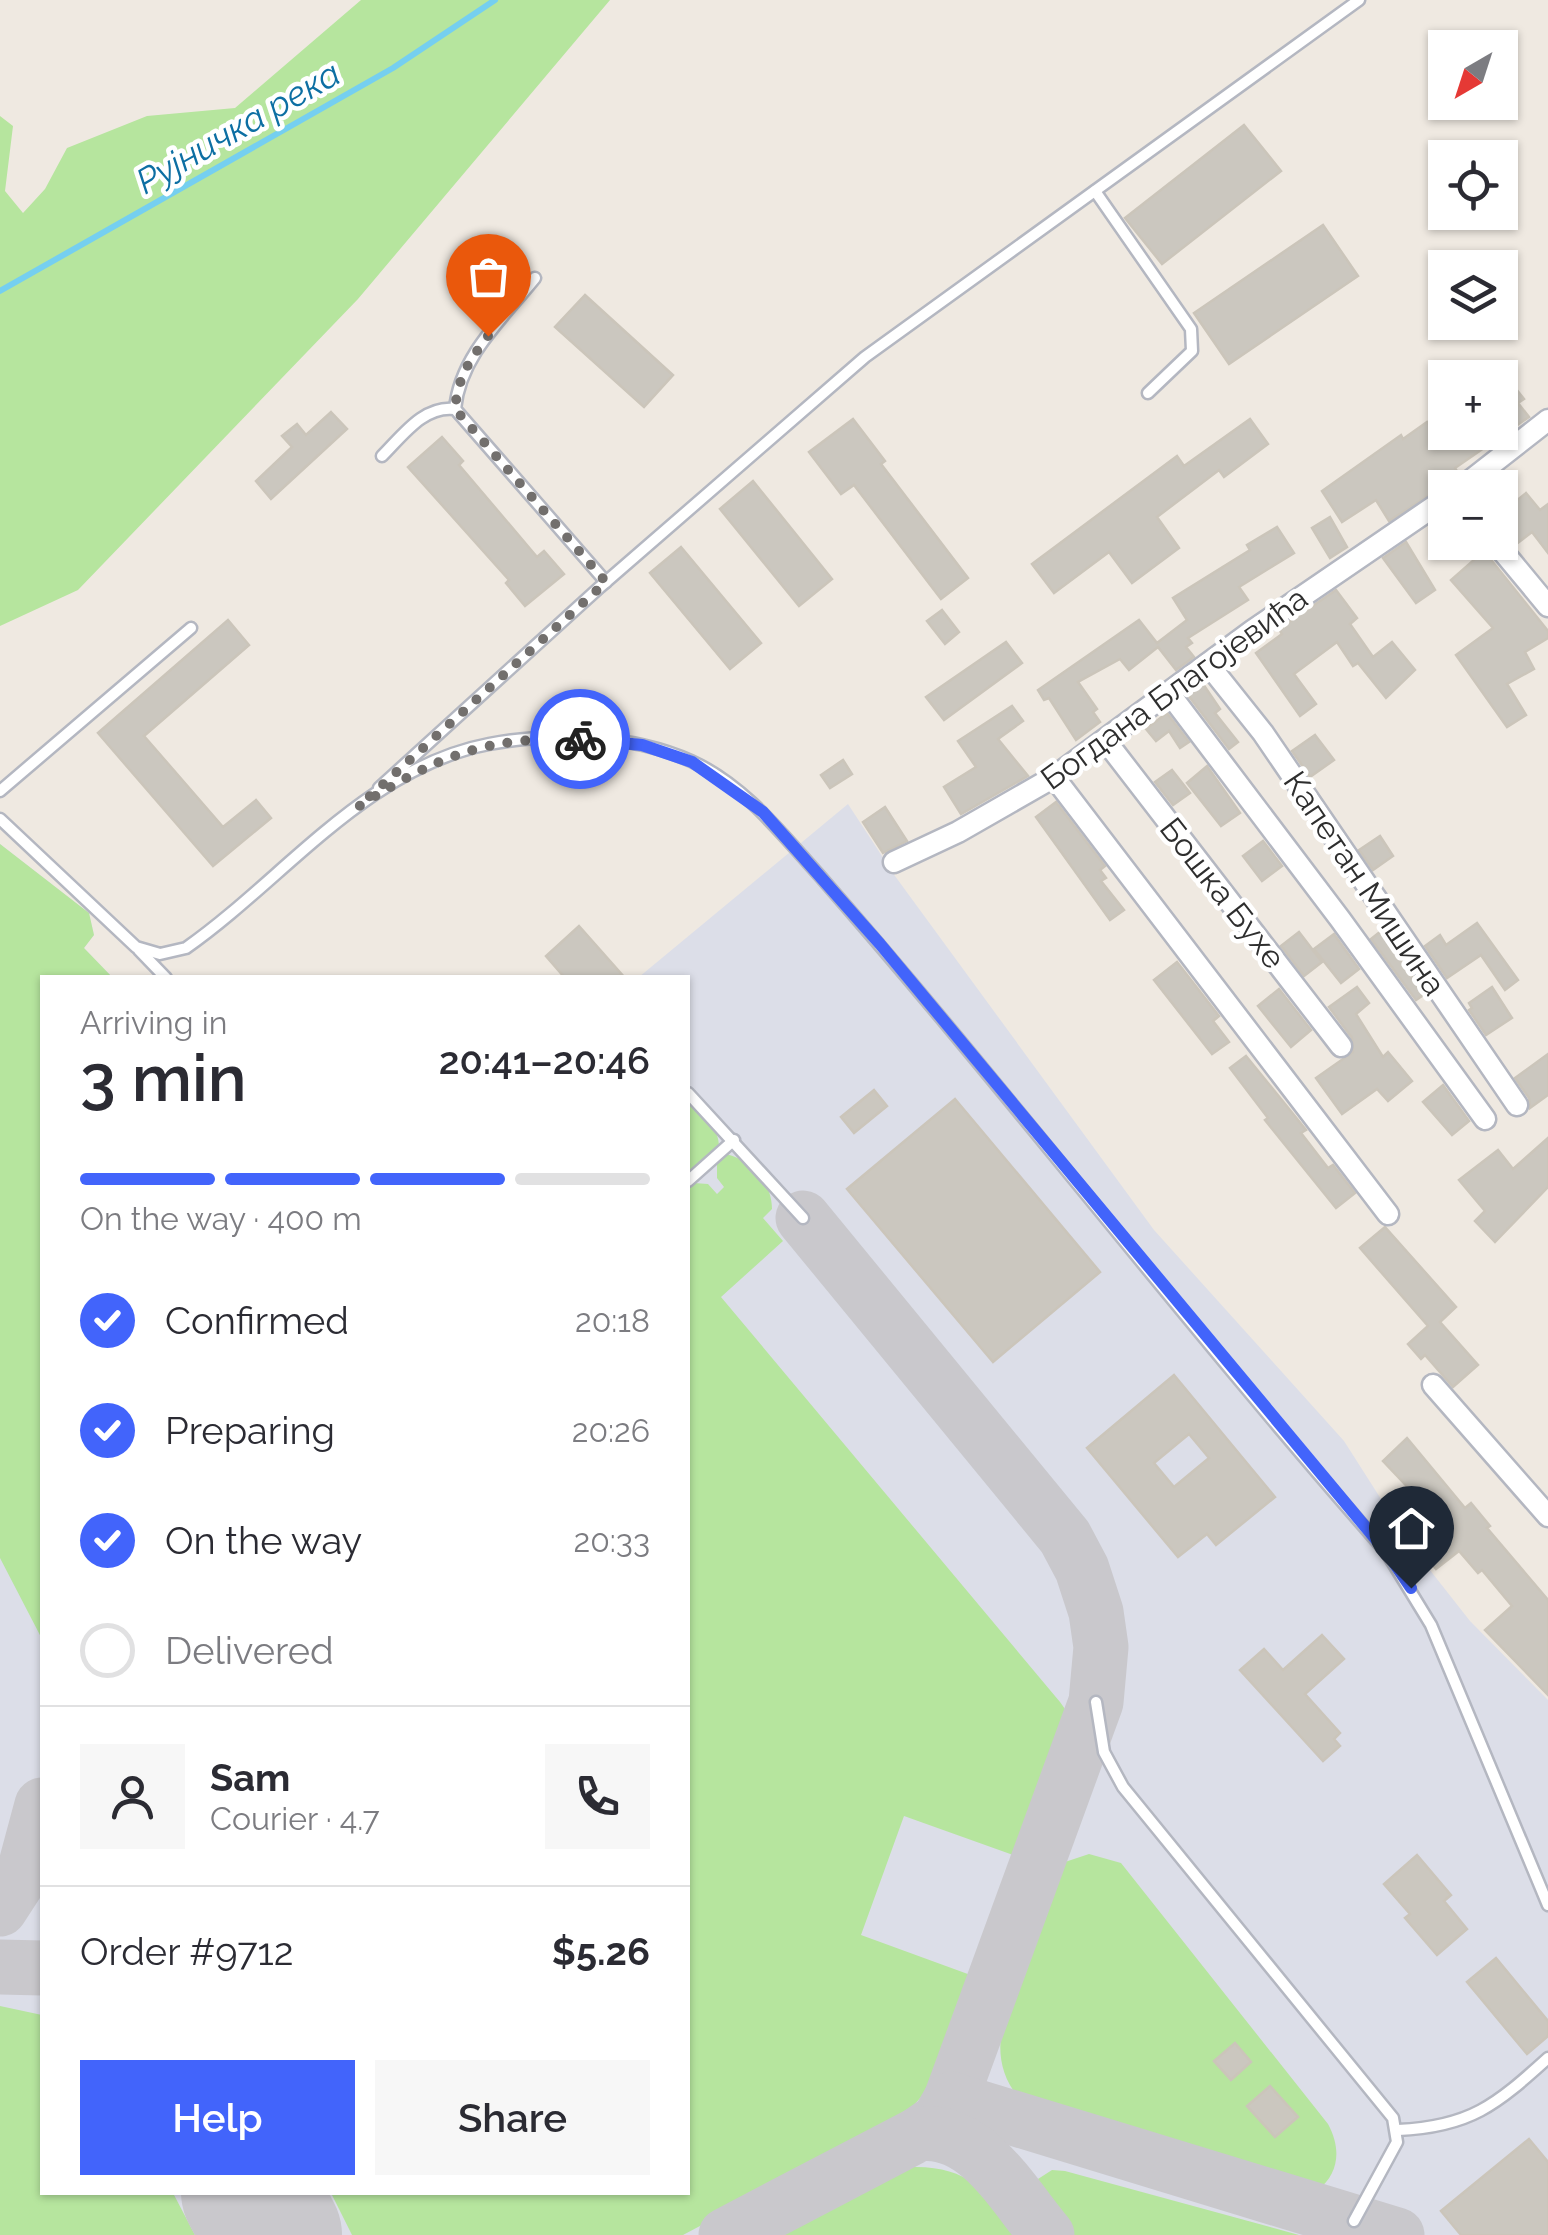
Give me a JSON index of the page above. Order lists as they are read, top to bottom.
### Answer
{
  "streets": {
    "street": ["Богдана Благојевића", "Капетан Мишина", "Бошка Бухе"]
  },
  "crossings": [
    ["Богдана Благојевића", "Капетан Мишина"],
    ["Богдана Благојевића", "Бошка Бухе"]
  ],
  "water": ["Рујничка река"],
  "north": "bottom left",
  "page": {
    "map_buttons": ["+", "−"],
    "heading": ["3 min", "Arriving in", "20:41–20:46"],
    "panel": [
      "Sam",
      "Courier · 4.7",
      "Order #9712",
      "$5.26"
    ],
    "bar": "On the way · 400 m",
    "list": [
      ["Confirmed", "20:18"],
      ["Preparing", "20:26"],
      ["On the way", "20:33"],
      "Delivered"
    ],
    "buttons": ["Help", "Share"]
  }
}
